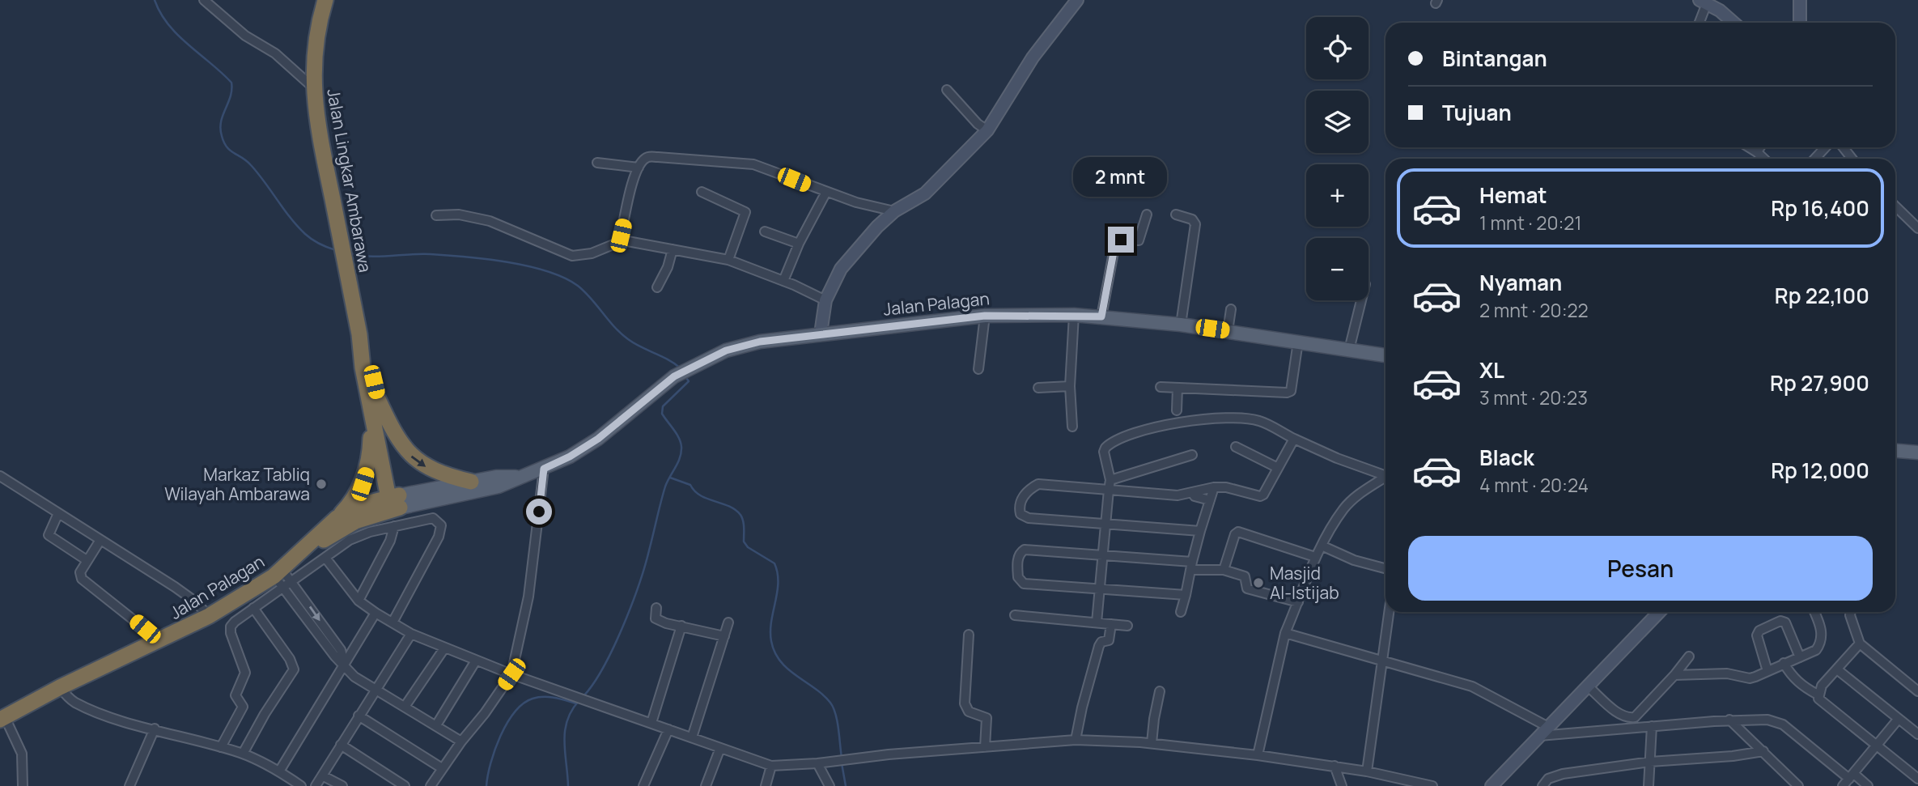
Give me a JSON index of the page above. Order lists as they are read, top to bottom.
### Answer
{
  "streets": {
    "highway": ["Jalan Lingkar Ambarawa", "Jalan Palagan"]
  },
  "crossings": [
    ["Jalan Lingkar Ambarawa", "Jalan Palagan"]
  ],
  "places": ["Markaz Tabliq Wilayah Ambarawa", "Masjid Al-Istijab"],
  "page": {
    "map_buttons": ["+", "−"],
    "banner": ["Bintangan", "Tujuan"],
    "bubble": "2 mnt",
    "list": [
      {
        "name": "Hemat",
        "note": "1 mnt · 20:21",
        "value": "Rp 16,400"
      },
      {
        "name": "Nyaman",
        "note": "2 mnt · 20:22",
        "value": "Rp 22,100"
      },
      {
        "name": "XL",
        "note": "3 mnt · 20:23",
        "value": "Rp 27,900"
      },
      {
        "name": "Black",
        "note": "4 mnt · 20:24",
        "value": "Rp 12,000"
      }
    ],
    "buttons": "Pesan"
  }
}
